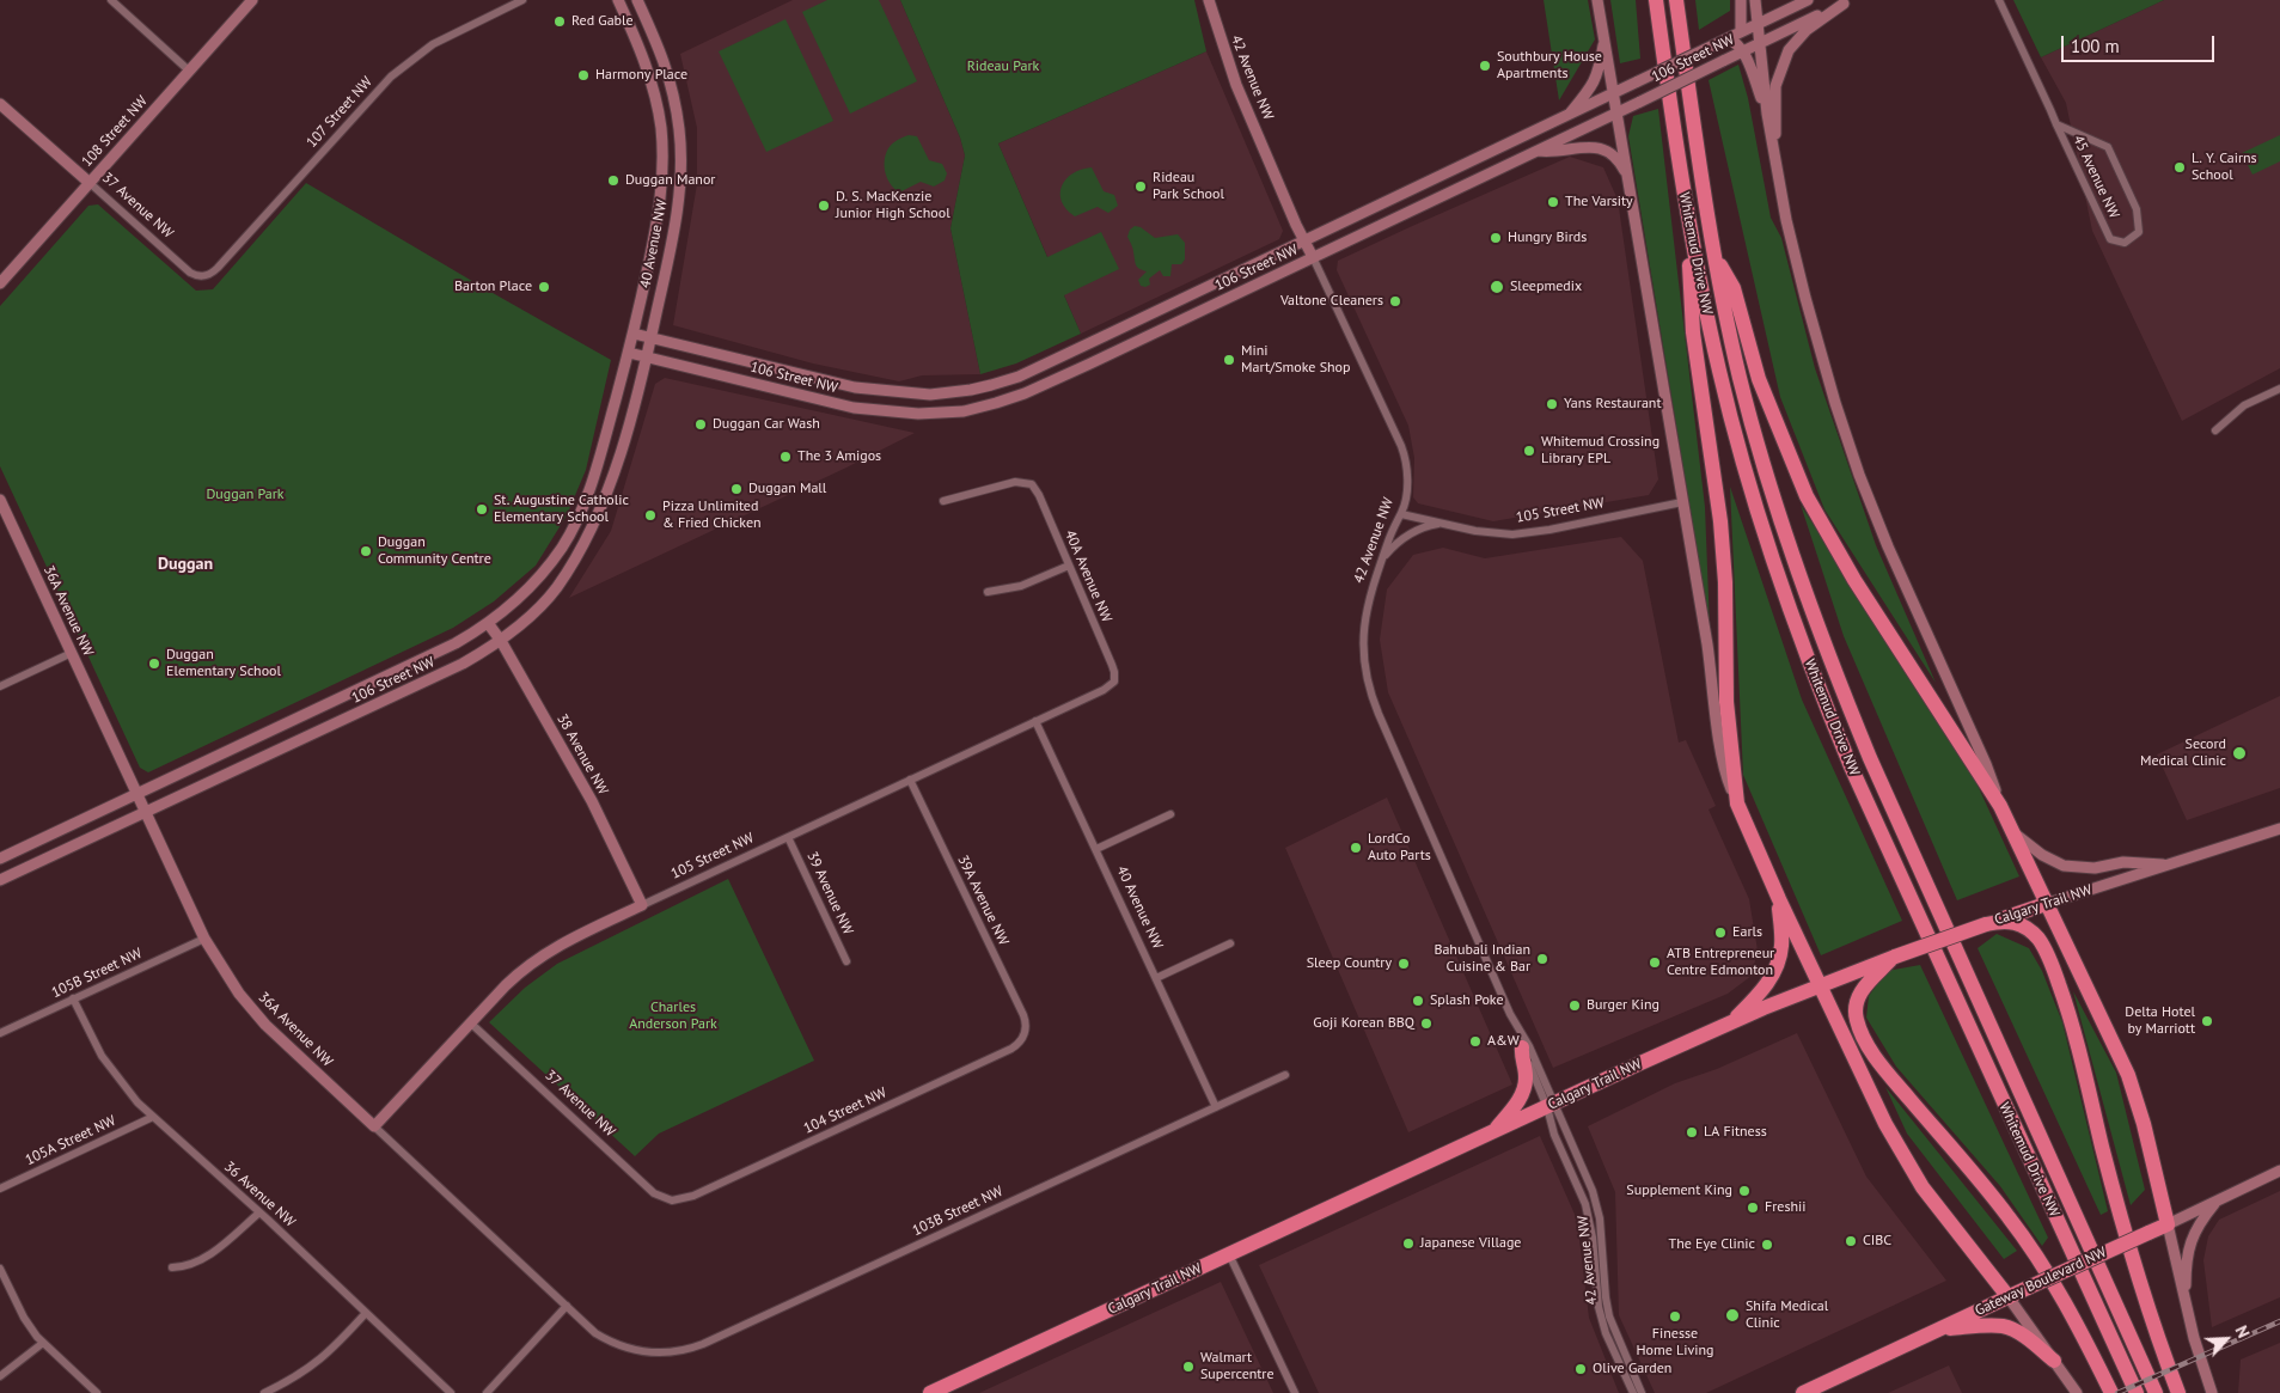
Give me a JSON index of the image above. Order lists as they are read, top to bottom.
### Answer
{
  "streets": {
    "highway": ["Whitemud Drive NW", "Calgary Trail NW", "Gateway Boulevard NW"],
    "street": [
      "106 Street NW",
      "42 Avenue NW",
      "107 Street NW",
      "108 Street NW",
      "45 Avenue NW",
      "37 Avenue NW",
      "40 Avenue NW",
      "105 Street NW",
      "40A Avenue NW",
      "36A Avenue NW",
      "38 Avenue NW",
      "39 Avenue NW",
      "39A Avenue NW",
      "105B Street NW",
      "104 Street NW",
      "105A Street NW",
      "36 Avenue NW",
      "103B Street NW"
    ]
  },
  "crossings": [
    ["106 Street NW", "42 Avenue NW"],
    ["106 Street NW", "40 Avenue NW"],
    ["106 Street NW", "36A Avenue NW"],
    ["106 Street NW", "38 Avenue NW"],
    ["42 Avenue NW", "105 Street NW"],
    ["42 Avenue NW", "Calgary Trail NW"],
    ["107 Street NW", "37 Avenue NW"],
    ["108 Street NW", "37 Avenue NW"],
    ["37 Avenue NW", "105 Street NW"],
    ["37 Avenue NW", "104 Street NW"],
    ["40 Avenue NW", "105 Street NW"],
    ["40 Avenue NW", "103B Street NW"],
    ["105 Street NW", "40A Avenue NW"],
    ["105 Street NW", "36A Avenue NW"],
    ["105 Street NW", "38 Avenue NW"],
    ["105 Street NW", "39 Avenue NW"],
    ["105 Street NW", "39A Avenue NW"],
    ["36A Avenue NW", "105B Street NW"],
    ["36A Avenue NW", "103B Street NW"],
    ["39A Avenue NW", "104 Street NW"],
    ["105B Street NW", "36 Avenue NW"],
    ["105A Street NW", "36 Avenue NW"]
  ],
  "districts": ["Duggan"],
  "parks": ["Rideau Park", "Duggan Park", "Charles Anderson Park"],
  "places": [
    "Red Gable",
    "Southbury House Apartments",
    "Harmony Place",
    "L. Y. Cairns School",
    "Duggan Manor",
    "Rideau Park School",
    "The Varsity",
    "D. S. MacKenzie Junior High School",
    "Hungry Birds",
    "Barton Place",
    "Sleepmedix",
    "Valtone Cleaners",
    "Mini Mart/Smoke Shop",
    "Yans Restaurant",
    "Duggan Car Wash",
    "Whitemud Crossing Library EPL",
    "The 3 Amigos",
    "Duggan Mall",
    "St. Augustine Catholic Elementary School",
    "Pizza Unlimited & Fried Chicken",
    "Duggan Community Centre",
    "Duggan Elementary School",
    "Secord Medical Clinic",
    "LordCo Auto Parts",
    "Earls",
    "Bahubali Indian Cuisine & Bar",
    "ATB Entrepreneur Centre Edmonton",
    "Sleep Country",
    "Splash Poke",
    "Burger King",
    "Delta Hotel by Marriott",
    "Goji Korean BBQ",
    "A&W",
    "LA Fitness",
    "Supplement King",
    "Freshii",
    "CIBC",
    "Japanese Village",
    "The Eye Clinic",
    "Shifa Medical Clinic",
    "Finesse Home Living",
    "Walmart Supercentre",
    "Olive Garden"
  ],
  "scale_bar": "100 m",
  "north": "top right"
}
